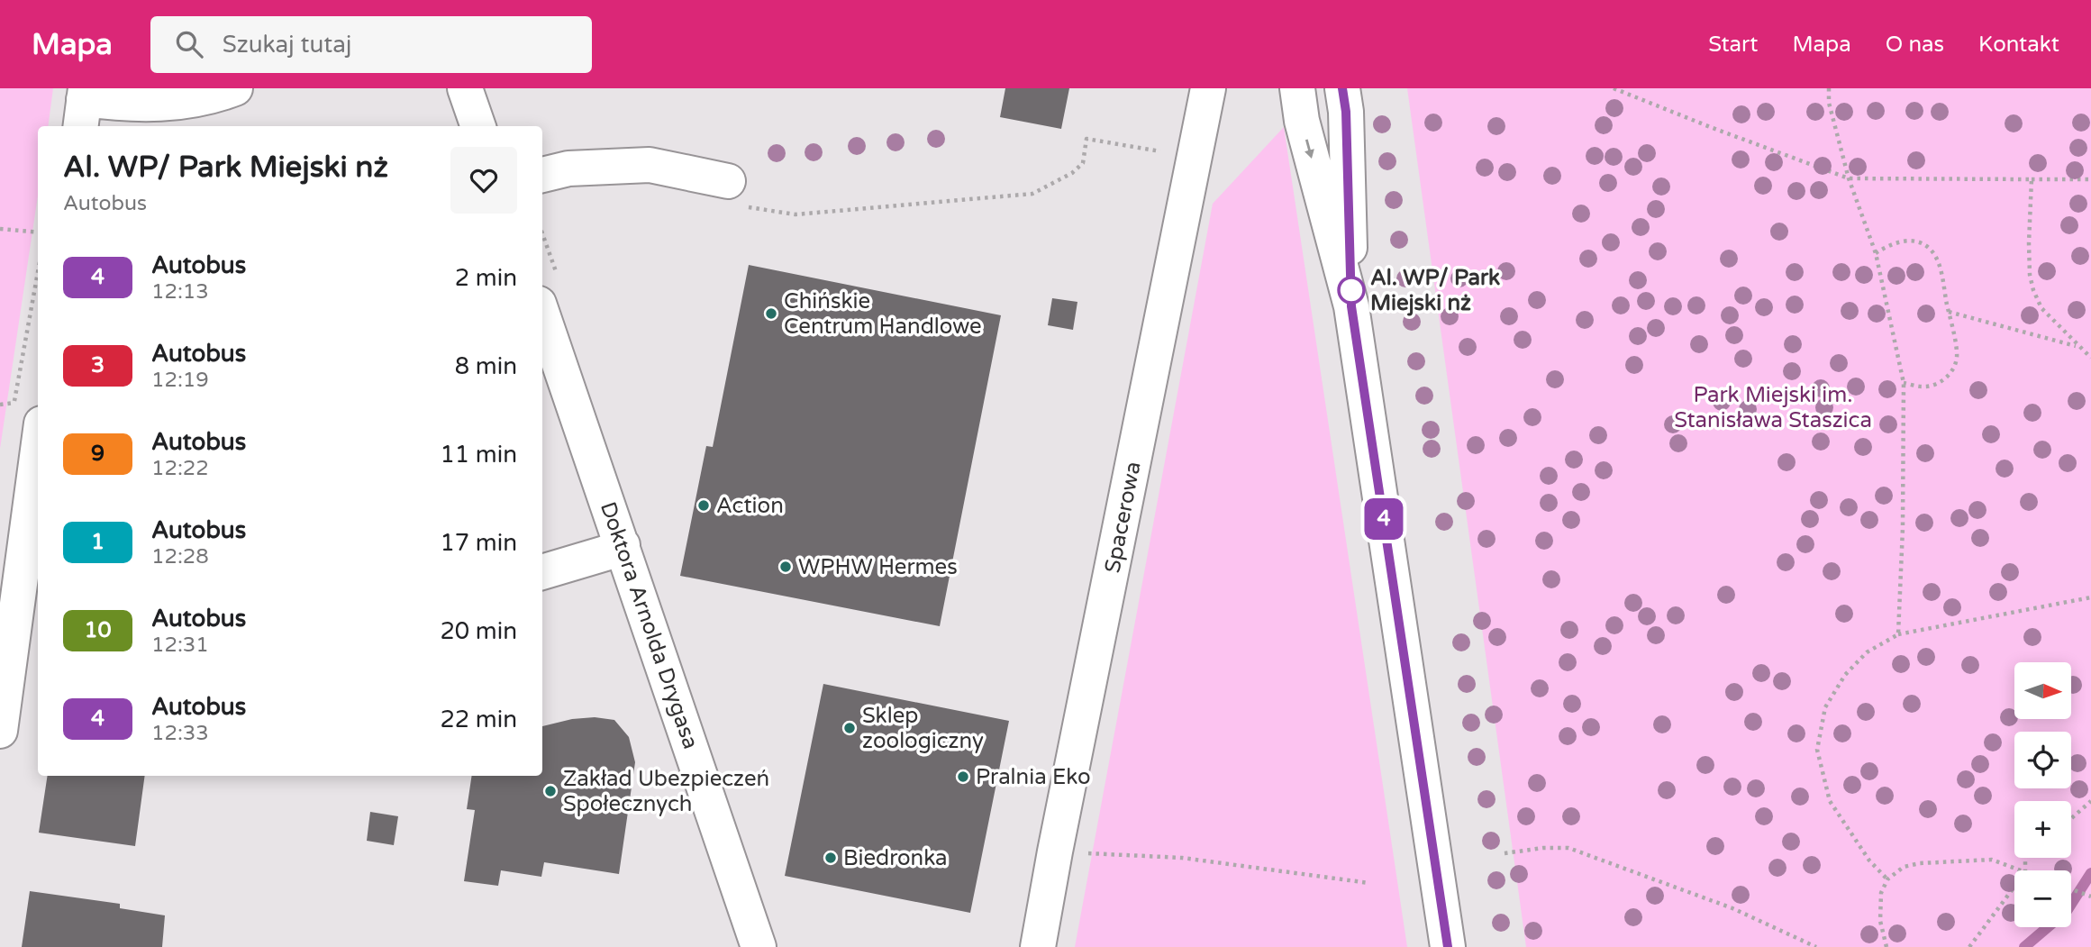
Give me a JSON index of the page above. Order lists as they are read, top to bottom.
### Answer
{
  "streets": {
    "street": ["Spacerowa", "Doktora Arnolda Drygasa"]
  },
  "parks": ["Park Miejski im. Stanisława Staszica"],
  "places": [
    "Al. WP/ Park Miejski nż",
    "Chińskie Centrum Handlowe",
    "Action",
    "WPHW Hermes",
    "Sklep zoologiczny",
    "Pralnia Eko",
    "Zakład Ubezpieczeń Społecznych",
    "Biedronka"
  ],
  "lines": ["bus line 4"],
  "north": "right",
  "page": {
    "header": "Mapa",
    "search": "Szukaj tutaj",
    "nav": [
      "Start",
      "Mapa",
      "O nas",
      "Kontakt"
    ],
    "on_map": "4",
    "heading": ["Al. WP/ Park Miejski nż", "Autobus"],
    "list": [
      {
        "mark": "4",
        "name": "Autobus",
        "note": "12:13",
        "value": "2 min"
      },
      {
        "mark": "3",
        "name": "Autobus",
        "note": "12:19",
        "value": "8 min"
      },
      {
        "mark": "9",
        "name": "Autobus",
        "note": "12:22",
        "value": "11 min"
      },
      {
        "mark": "1",
        "name": "Autobus",
        "note": "12:28",
        "value": "17 min"
      },
      {
        "mark": "10",
        "name": "Autobus",
        "note": "12:31",
        "value": "20 min"
      },
      {
        "mark": "4",
        "name": "Autobus",
        "note": "12:33",
        "value": "22 min"
      }
    ],
    "map_buttons": ["+", "−"]
  }
}
